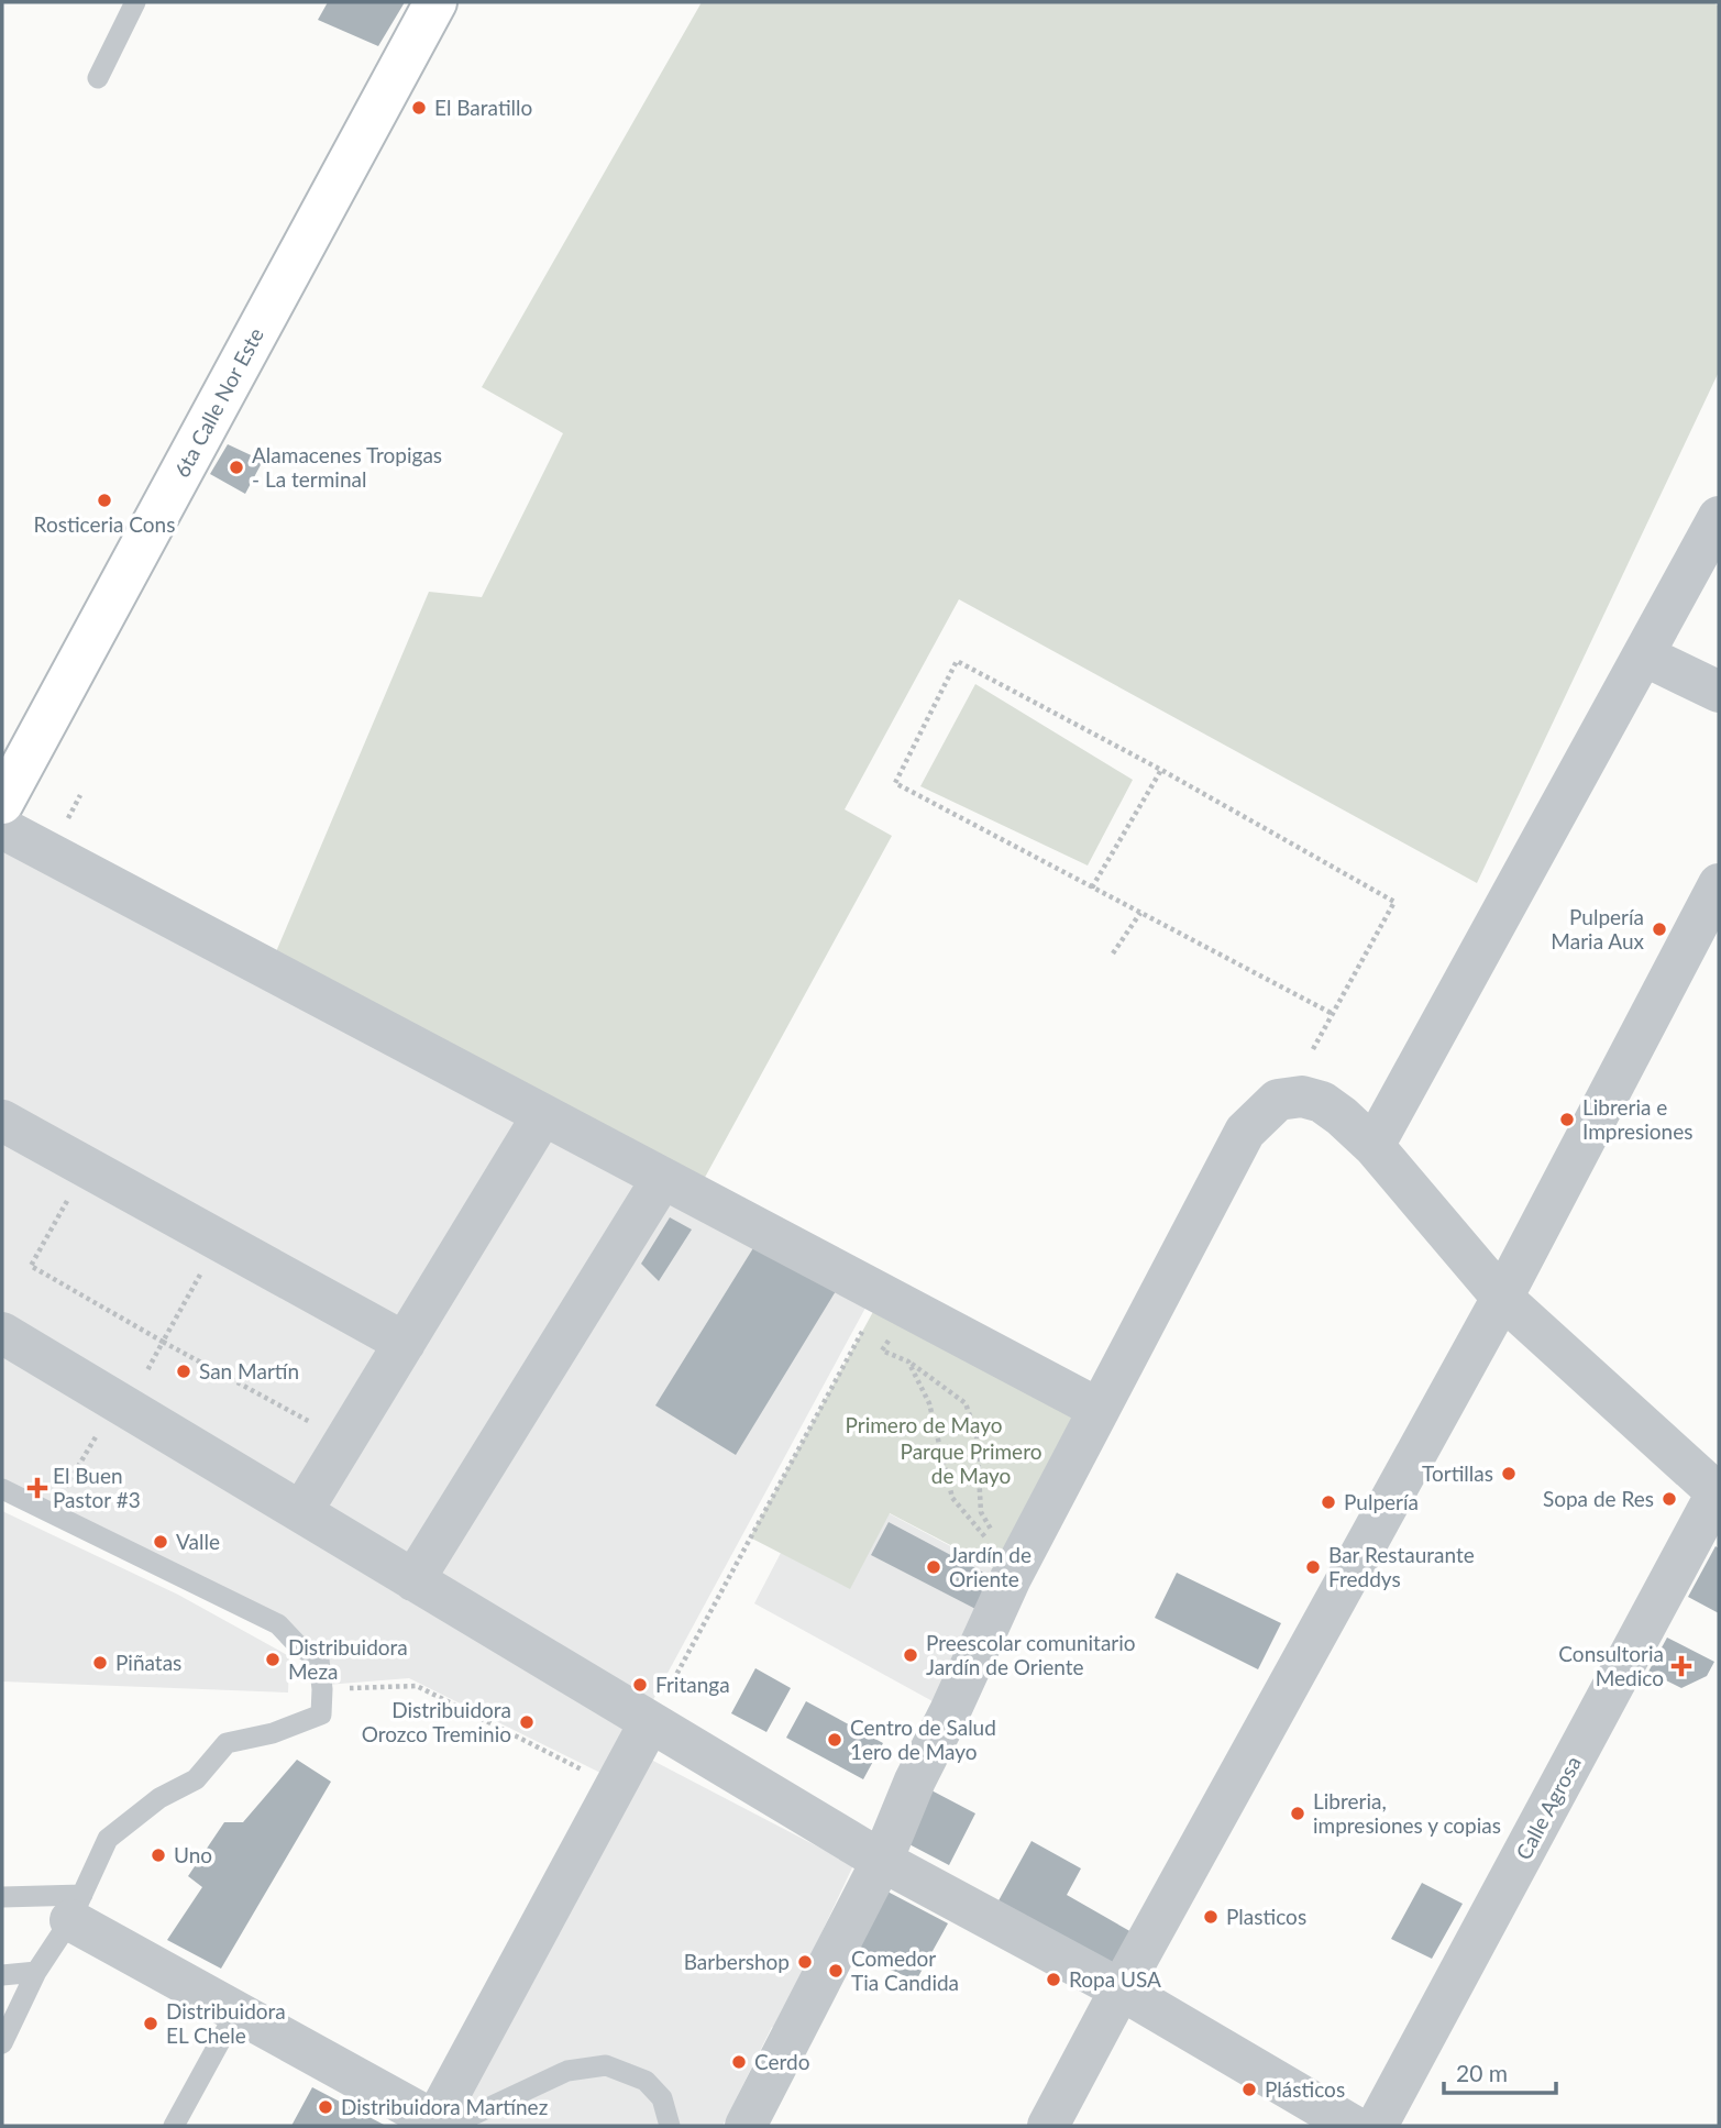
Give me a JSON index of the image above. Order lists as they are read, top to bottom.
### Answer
{
  "streets": {
    "street": ["6ta Calle Nor Este", "Calle Agrosa"]
  },
  "parks": ["Primero de Mayo", "Parque Primero de Mayo"],
  "places": {
    "other": [
      "El Baratillo",
      "Alamacenes Tropigas - La terminal",
      "Rosticeria Cons",
      "Pulpería Maria Aux",
      "Libreria e Impresiones",
      "San Martín",
      "Tortillas",
      "Sopa de Res",
      "Pulpería",
      "Valle",
      "Jardín de Oriente",
      "Bar Restaurante Freddys",
      "Preescolar comunitario Jardín de Oriente",
      "Distribuidora Meza",
      "Piñatas",
      "Fritanga",
      "Distribuidora Orozco Treminio",
      "Centro de Salud 1ero de Mayo",
      "Libreria, impresiones y copias",
      "Uno",
      "Plasticos",
      "Barbershop",
      "Comedor Tia Candida",
      "Ropa USA",
      "Distribuidora EL Chele",
      "Cerdo",
      "Plásticos",
      "Distribuidora Martínez"
    ],
    "health": ["El Buen Pastor #3", "Consultoria Medico"]
  },
  "scale_bar": "20 m"
}
